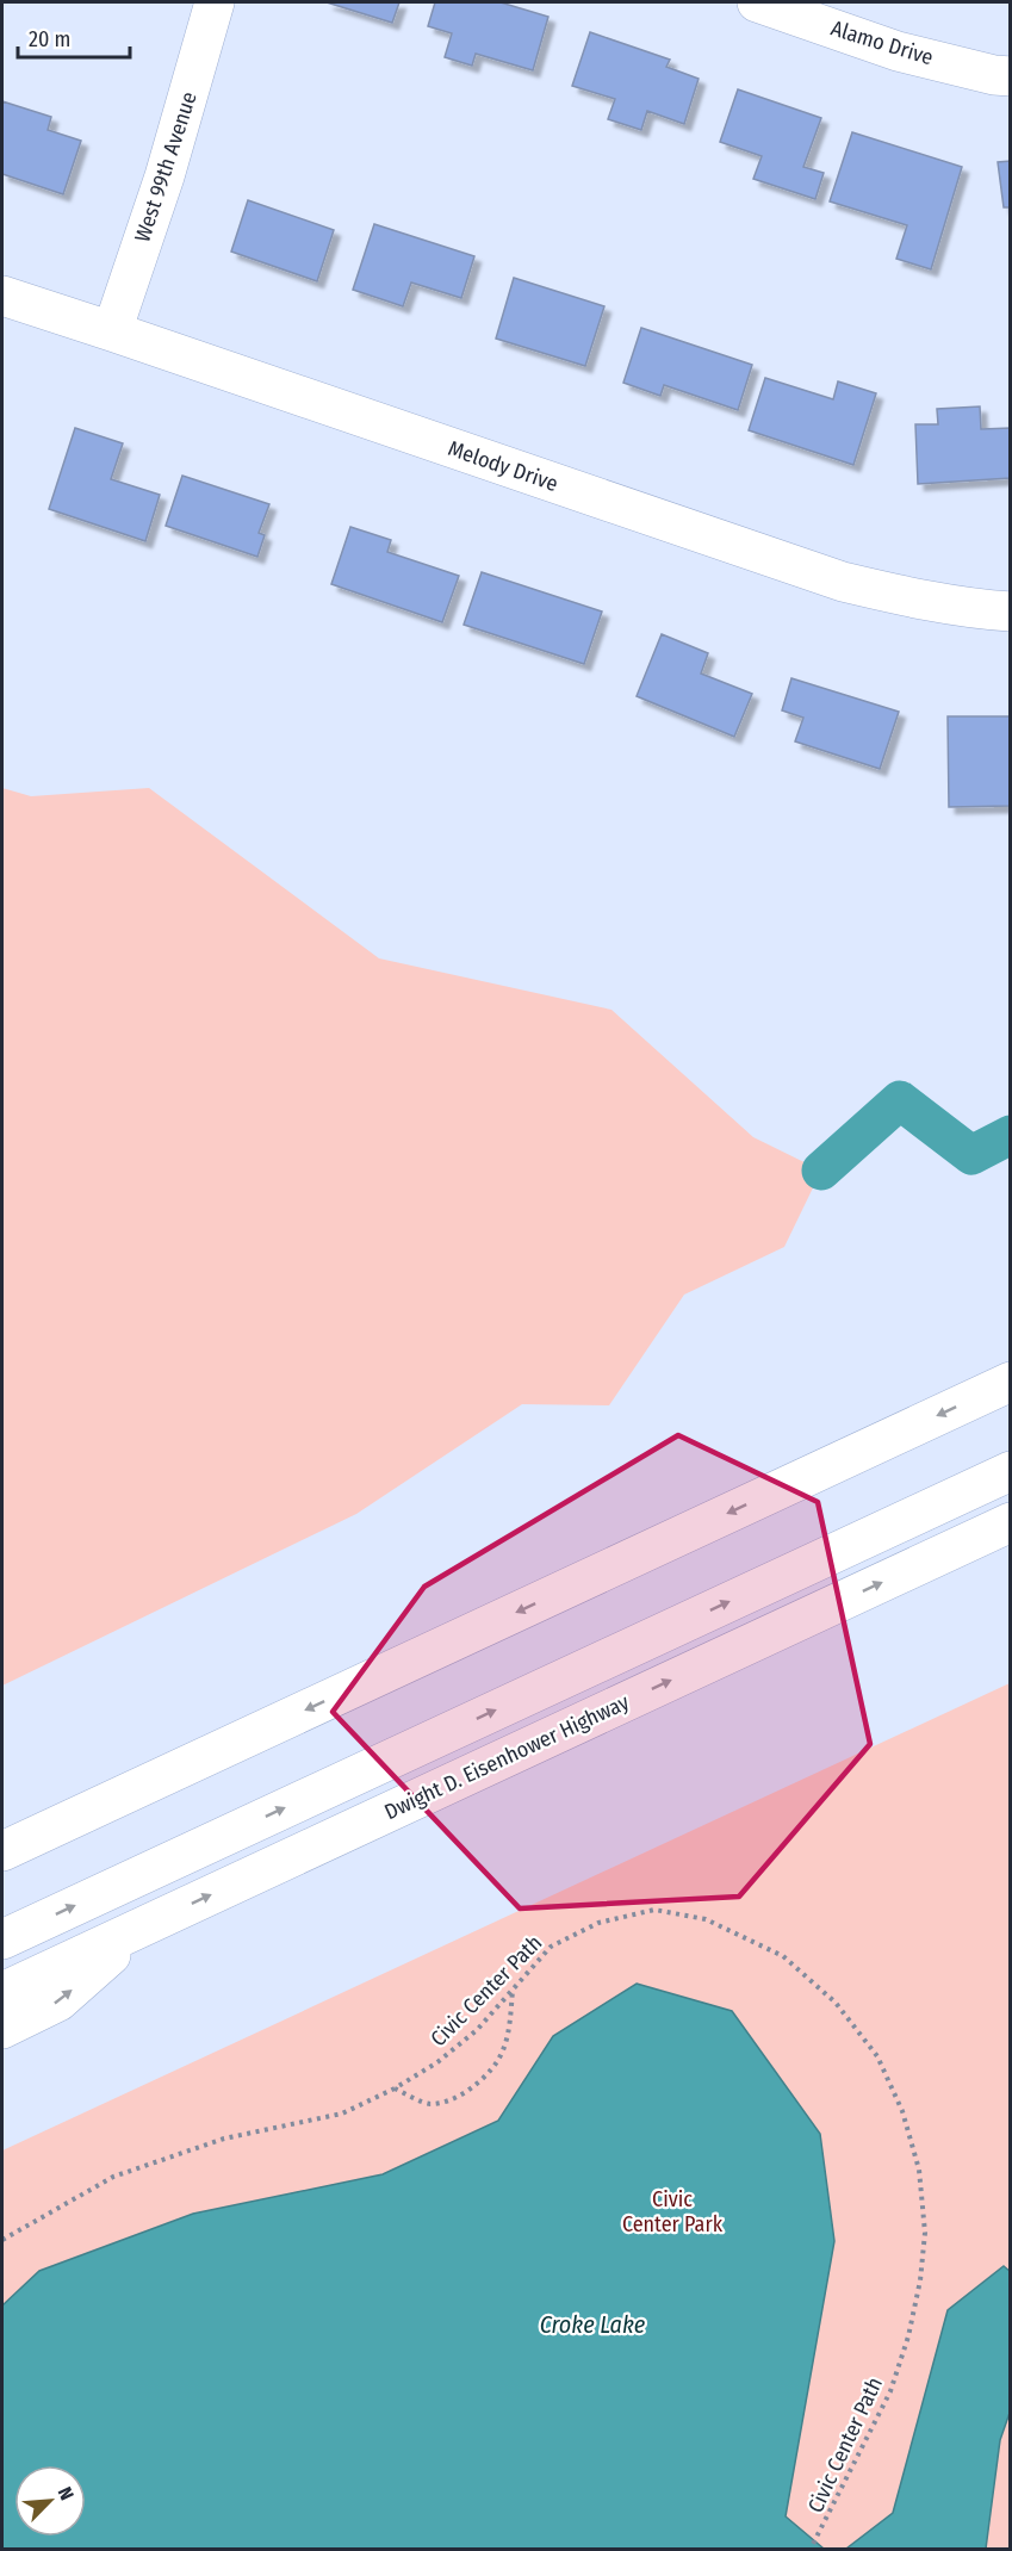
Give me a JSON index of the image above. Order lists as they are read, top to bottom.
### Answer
{
  "streets": {
    "main road": [
      "Alamo Drive",
      "West 99th Avenue",
      "Melody Drive",
      "Dwight D. Eisenhower Highway"
    ],
    "path": ["Civic Center Path"]
  },
  "crossings": [
    ["West 99th Avenue", "Melody Drive"]
  ],
  "water": ["Croke Lake"],
  "parks": ["Civic Center Park"],
  "scale_bar": "20 m",
  "north": "top right"
}
